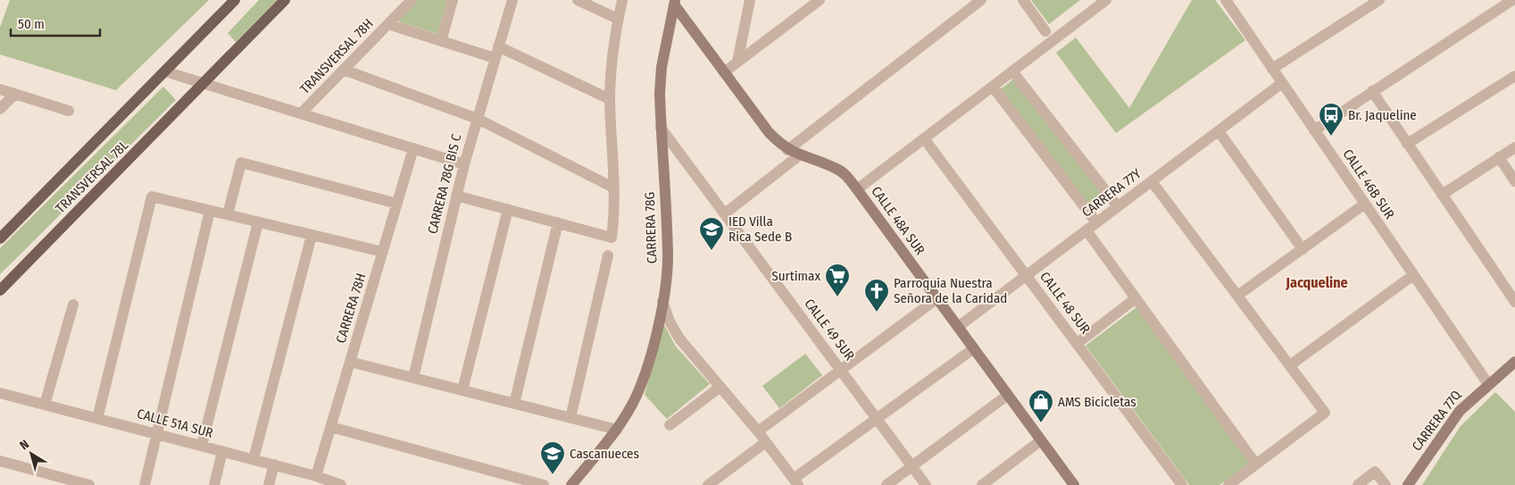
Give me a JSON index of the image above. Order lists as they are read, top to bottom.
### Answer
{
  "streets": {
    "main road": ["TRANSVERSAL 78L"],
    "street": [
      "TRANSVERSAL 78H",
      "CARRERA 78G BIS C",
      "CALLE 46B SUR",
      "CARRERA 77Y",
      "CALLE 48A SUR",
      "CARRERA 78G",
      "CALLE 48 SUR",
      "CARRERA 78H",
      "CALLE 49 SUR",
      "CARRERA 77Q",
      "CALLE 51A SUR"
    ]
  },
  "crossings": [
    ["CALLE 46B SUR", "CARRERA 77Y"],
    ["CALLE 46B SUR", "CARRERA 77Q"],
    ["CARRERA 77Y", "CALLE 48A SUR"],
    ["CARRERA 77Y", "CALLE 48 SUR"],
    ["CALLE 48A SUR", "CARRERA 78G"],
    ["CARRERA 78G", "CALLE 49 SUR"],
    ["CARRERA 78H", "CALLE 51A SUR"]
  ],
  "districts": ["Jacqueline"],
  "places": {
    "bus stop": ["Br. Jaqueline"],
    "school or university": ["IED Villa Rica Sede B", "Cascanueces"],
    "supermarket": ["Surtimax"],
    "church": ["Parroquia Nuestra Señora de la Caridad"],
    "shop": ["AMS Bicicletas"]
  },
  "scale_bar": "50 m",
  "north": "top left"
}
